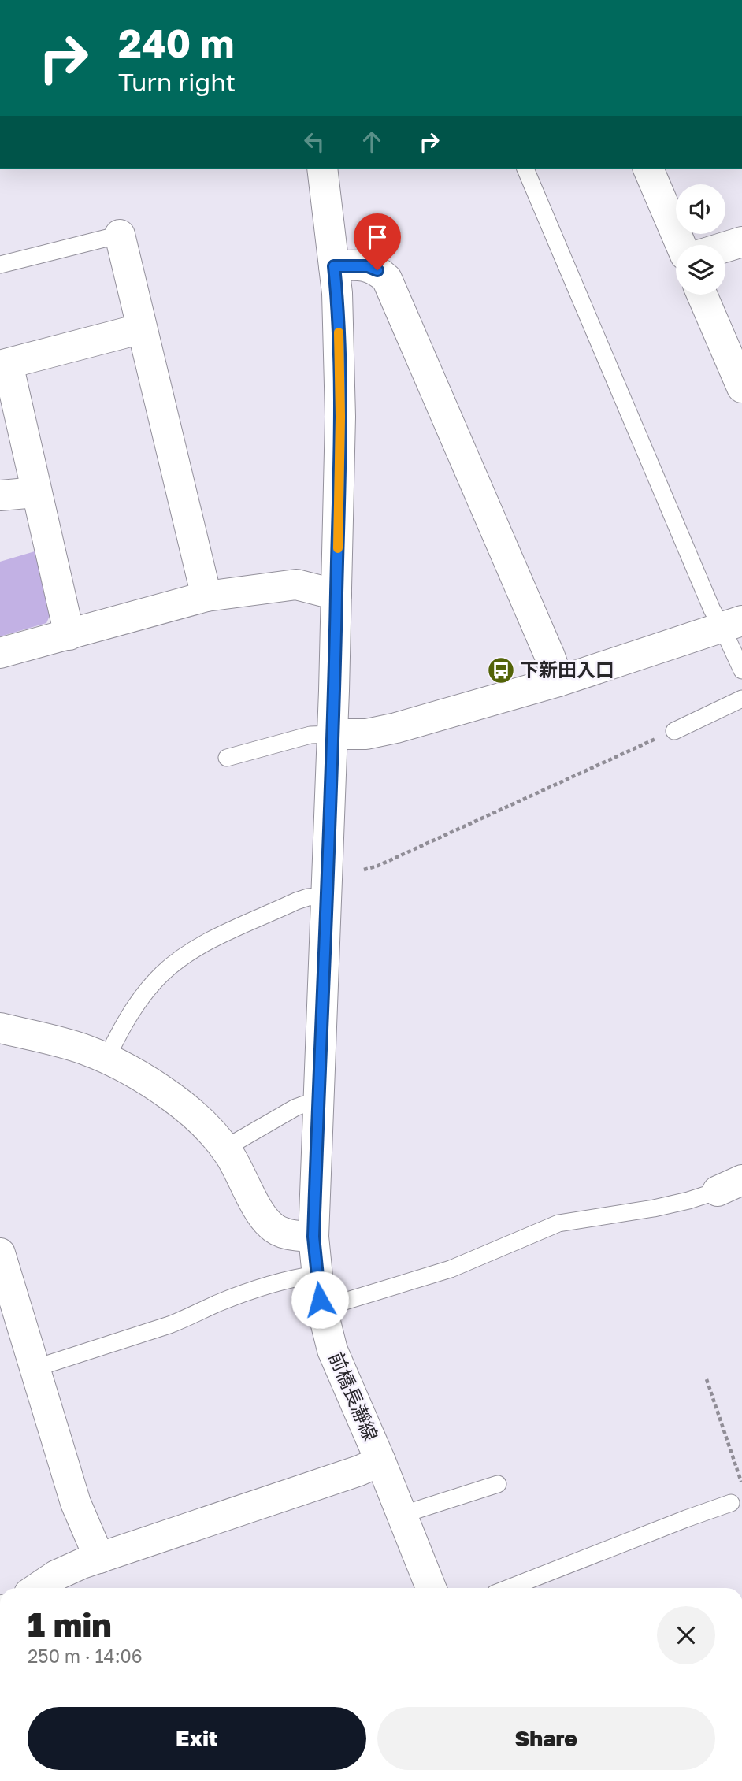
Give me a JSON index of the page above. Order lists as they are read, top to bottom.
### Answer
{
  "streets": {
    "street": ["前橋長瀞線"]
  },
  "places": {
    "bus stop": ["下新田入口"]
  },
  "page": {
    "turn": ["240 m", "Turn right"],
    "heading": ["1 min", "250 m · 14:06"],
    "buttons": ["Exit", "Share"]
  }
}
